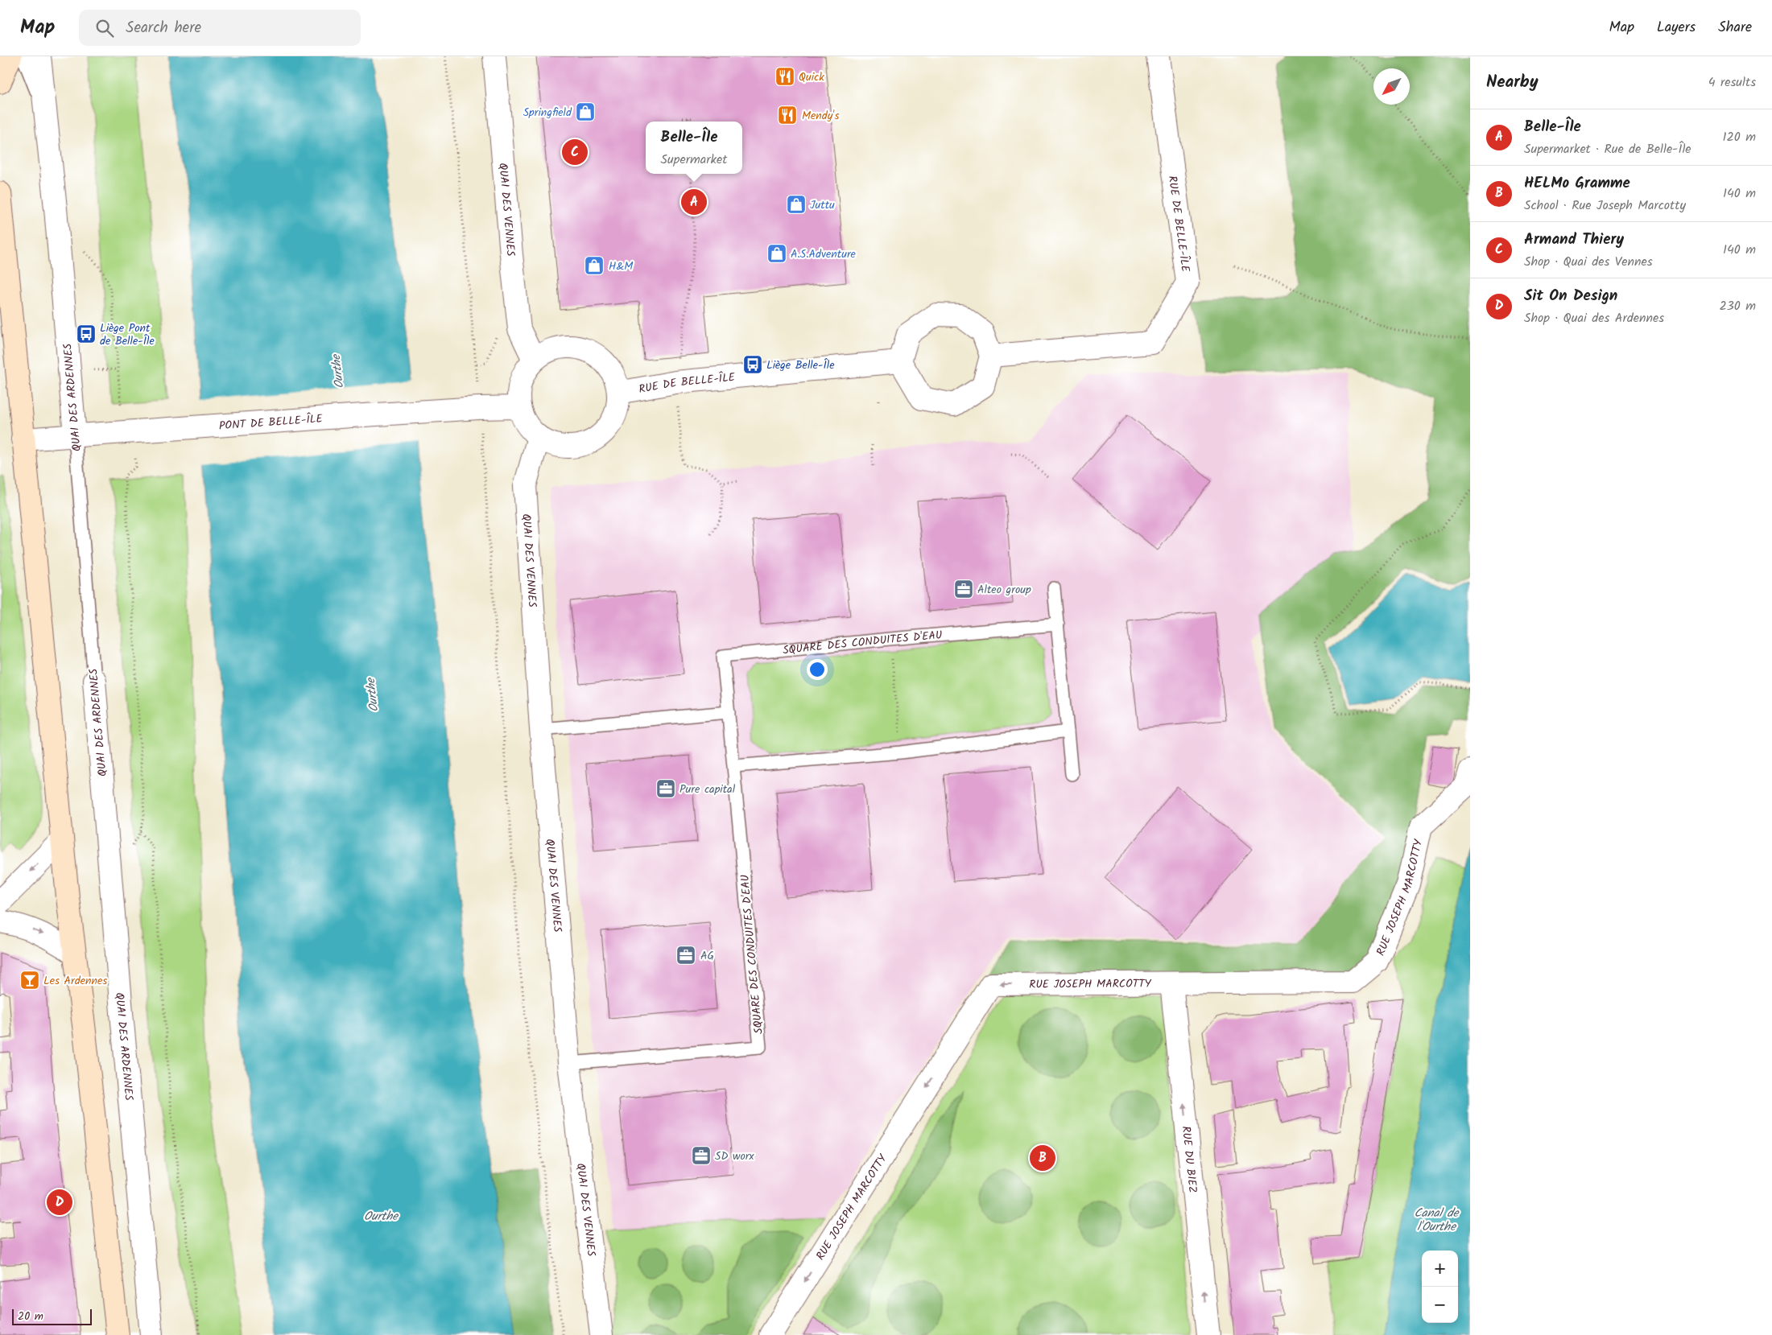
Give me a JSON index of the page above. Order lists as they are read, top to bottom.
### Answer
{
  "streets": {
    "street": [
      "QUAI DES VENNES",
      "RUE DE BELLE-ÎLE",
      "QUAI DES ARDENNES",
      "PONT DE BELLE-ÎLE",
      "RUE JOSEPH MARCOTTY",
      "RUE DU BIEZ"
    ],
    "lane": ["SQUARE DES CONDUITES D'EAU"]
  },
  "crossings": [
    ["QUAI DES VENNES", "RUE DE BELLE-ÎLE"],
    ["QUAI DES VENNES", "PONT DE BELLE-ÎLE"],
    ["QUAI DES VENNES", "SQUARE DES CONDUITES D'EAU"],
    ["RUE DE BELLE-ÎLE", "PONT DE BELLE-ÎLE"],
    ["QUAI DES ARDENNES", "PONT DE BELLE-ÎLE"],
    ["RUE JOSEPH MARCOTTY", "RUE DU BIEZ"]
  ],
  "one_way": ["RUE JOSEPH MARCOTTY", "RUE DU BIEZ"],
  "water": ["Ourthe", "Canal de l'Ourthe"],
  "places": {
    "restaurant": ["Quick", "Mendy's"],
    "shop": [
      "Springfield",
      "Juttu",
      "A.S.Adventure",
      "H&M"
    ],
    "bus stop": ["Liège Pont de Belle-Île", "Liège Belle-Île"],
    "office": [
      "Alteo group",
      "Pure capital",
      "AG",
      "SD worx"
    ],
    "bar": ["Les Ardennes"]
  },
  "scale_bar": "20 m",
  "north": "bottom left",
  "page": {
    "header": "Map",
    "search": "Search here",
    "nav": ["Map", "Layers", "Share"],
    "heading": ["Nearby", "4 results"],
    "list": [
      {
        "mark": "A",
        "name": "Belle-Île",
        "note": "Supermarket · Rue de Belle-Île",
        "value": "120 m"
      },
      {
        "mark": "B",
        "name": "HELMo Gramme",
        "note": "School · Rue Joseph Marcotty",
        "value": "140 m"
      },
      {
        "mark": "C",
        "name": "Armand Thiery",
        "note": "Shop · Quai des Vennes",
        "value": "140 m"
      },
      {
        "mark": "D",
        "name": "Sit On Design",
        "note": "Shop · Quai des Ardennes",
        "value": "230 m"
      }
    ],
    "popup": ["Belle-Île", "Supermarket"],
    "pins": [
      "C",
      "A",
      "B",
      "D"
    ],
    "map_buttons": ["+", "−"],
    "scale": "20 m"
  }
}
